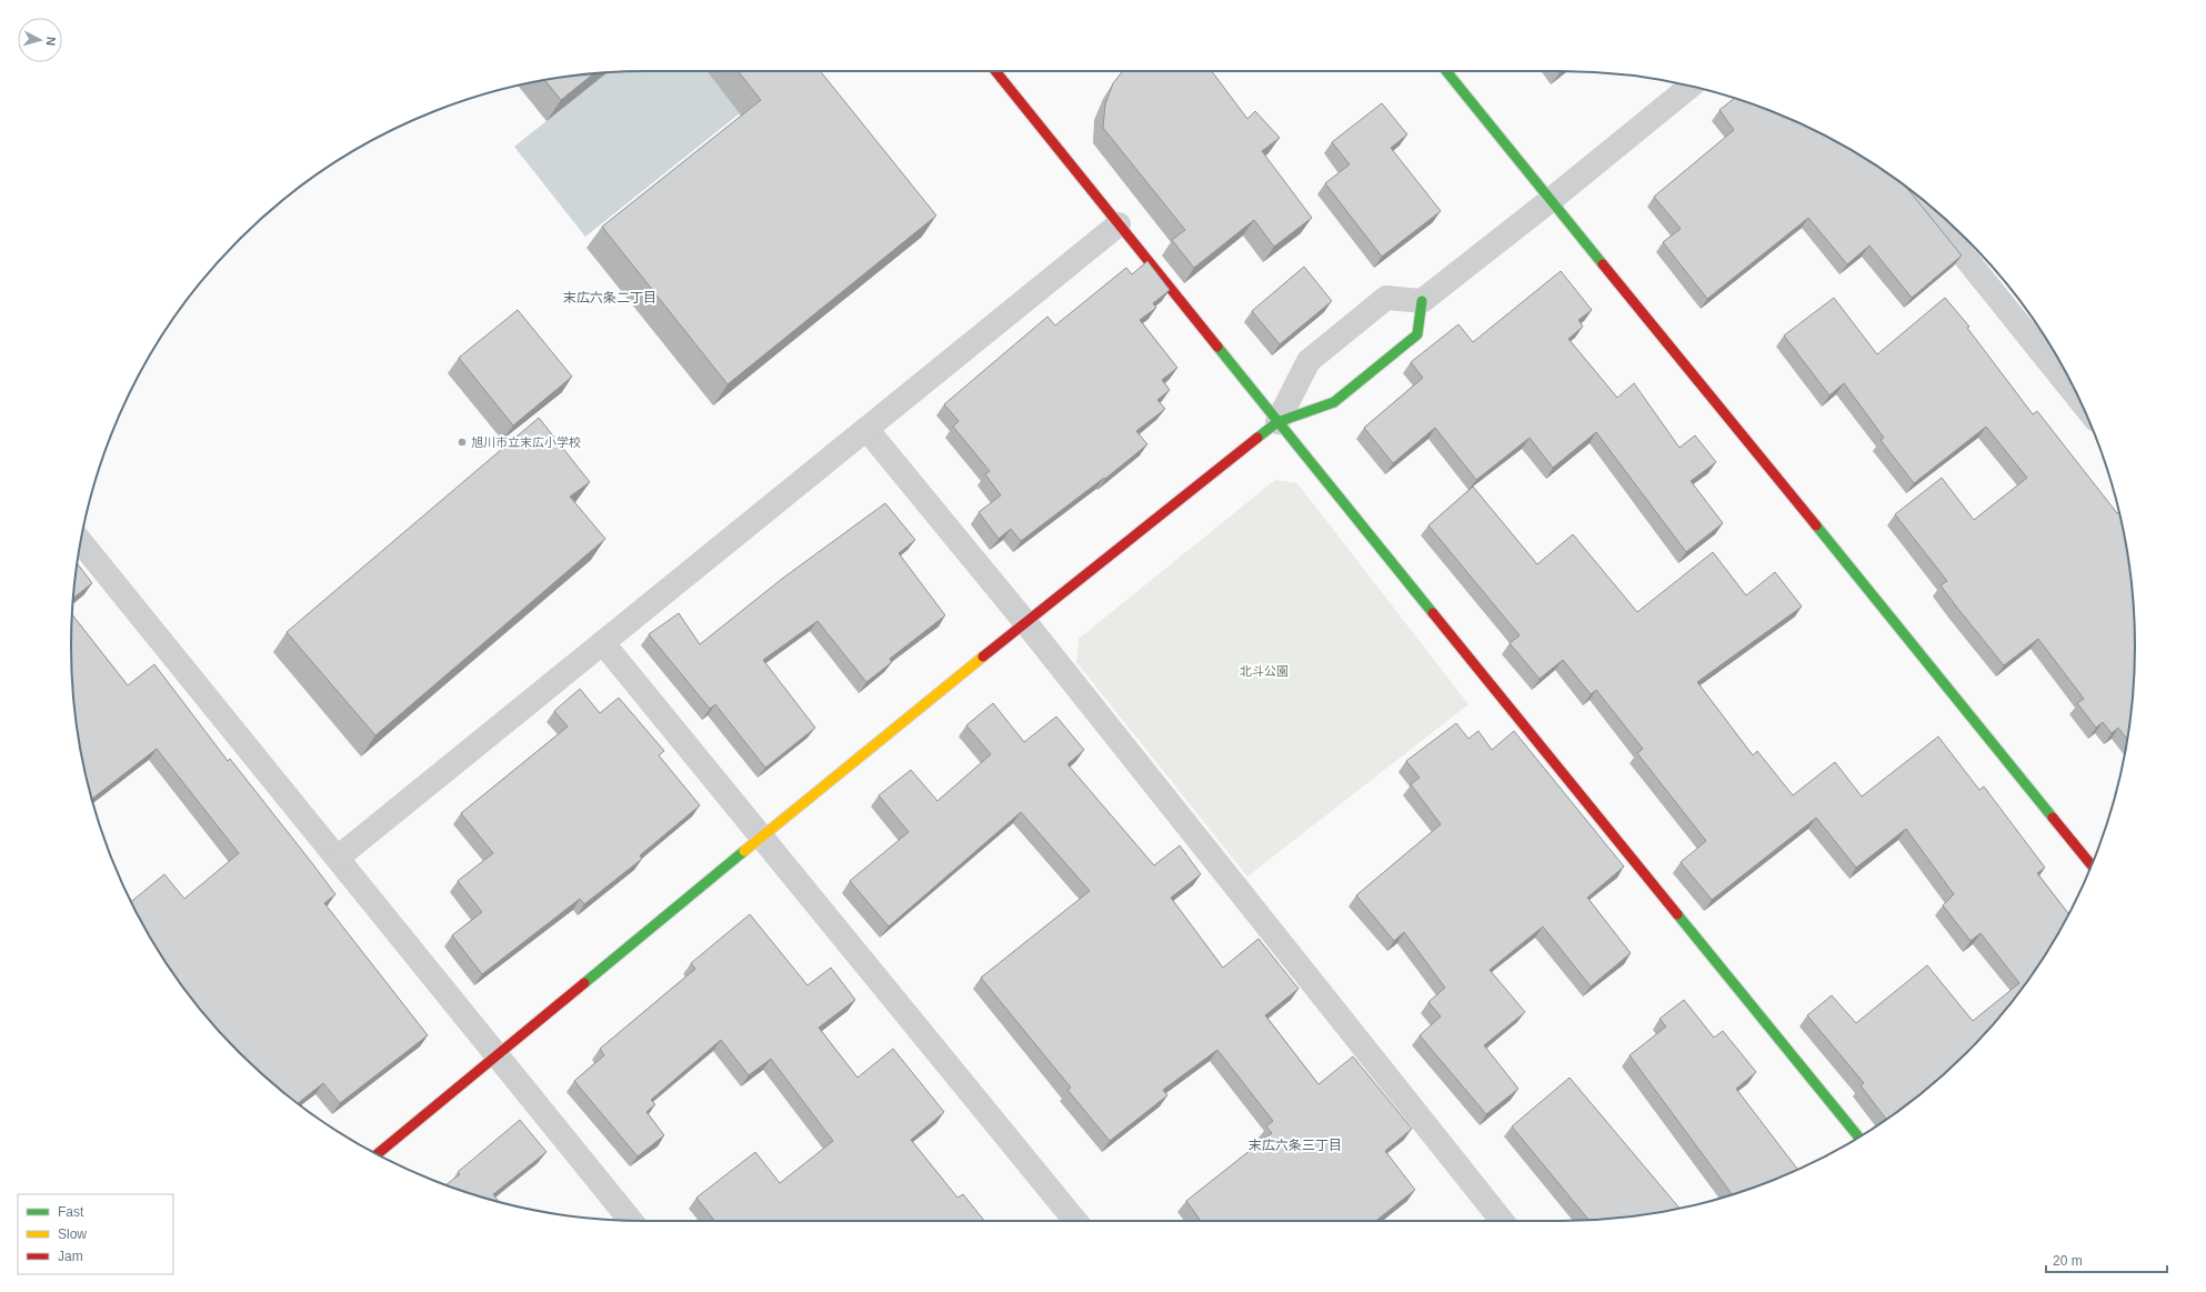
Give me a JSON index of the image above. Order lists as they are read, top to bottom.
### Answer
{
  "districts": ["末広六条二丁目", "末広六条三丁目"],
  "parks": ["北斗公園"],
  "places": ["旭川市立末広小学校"],
  "legend": ["Fast", "Slow", "Jam"],
  "scale_bar": "20 m",
  "north": "right"
}
